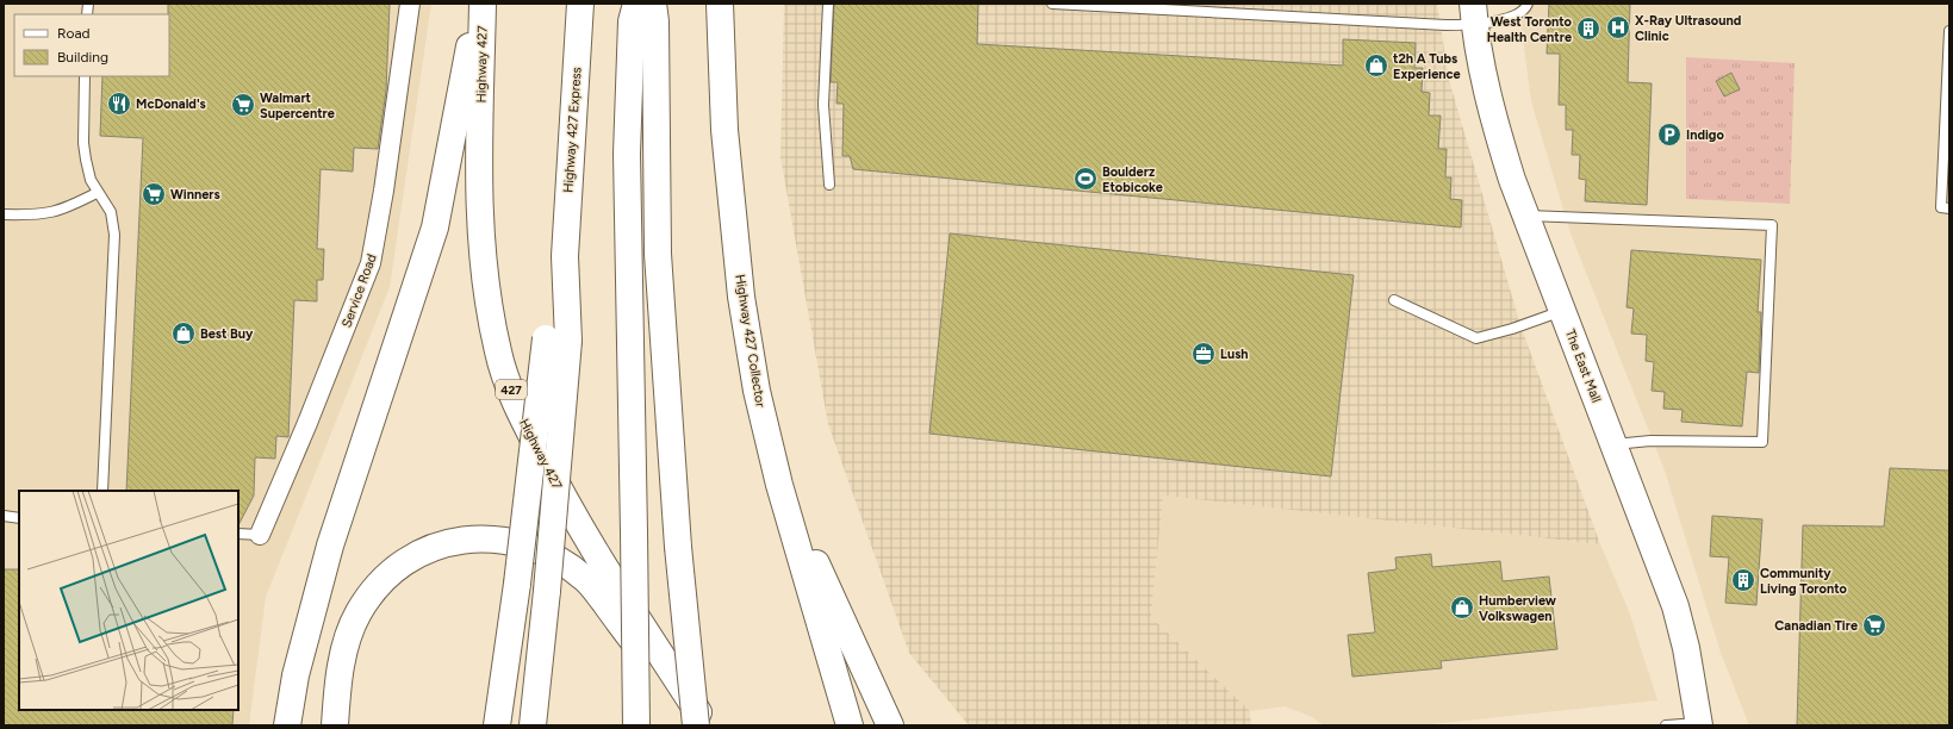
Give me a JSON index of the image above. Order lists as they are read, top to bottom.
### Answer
{
  "streets": {
    "main road": [
      "Highway 427",
      "Highway 427 Express",
      "Highway 427 Collector",
      "The East Mall",
      "427"
    ],
    "street": ["Service Road"]
  },
  "places": {
    "hospital": ["X-Ray Ultrasound Clinic"],
    "building": ["West Toronto Health Centre", "Community Living Toronto"],
    "shop": ["t2h A Tubs Experience", "Best Buy", "Humberview Volkswagen"],
    "restaurant": ["McDonald's"],
    "supermarket": ["Walmart Supercentre", "Winners", "Canadian Tire"],
    "parking": ["Indigo"],
    "sports": ["Boulderz Etobicoke"],
    "office": ["Lush"]
  },
  "legend": ["Road", "Building"]
}
